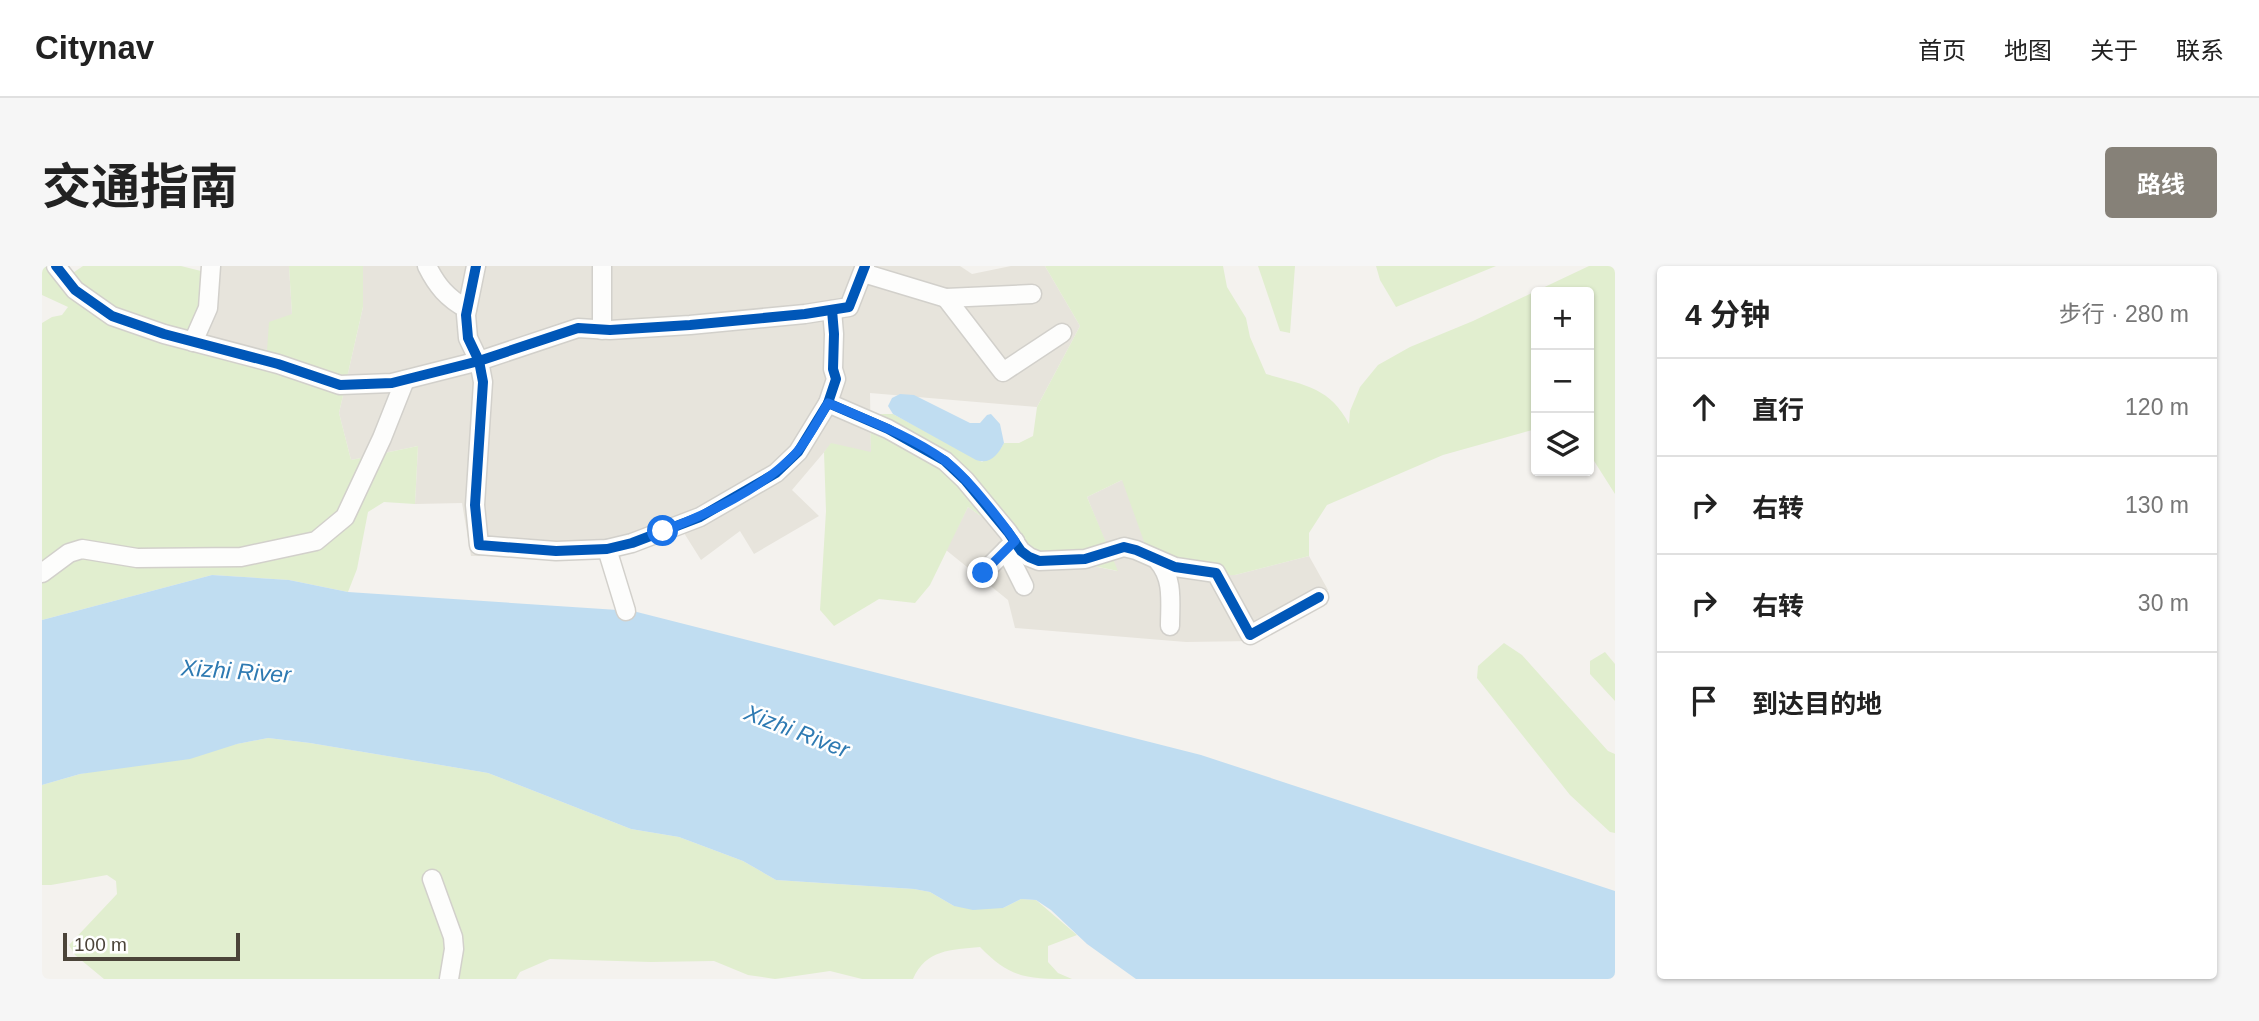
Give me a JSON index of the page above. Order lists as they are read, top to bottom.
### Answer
{
  "water": ["Xizhi River"],
  "scale_bar": "100 m",
  "page": {
    "header": "Citynav",
    "nav": [
      "首页",
      "地图",
      "关于",
      "联系"
    ],
    "title": "交通指南",
    "buttons": "路线",
    "heading": ["4 分钟", "步行 · 280 m"],
    "map_buttons": ["+", "−"],
    "list": [
      ["直行", "120 m"],
      ["右转", "130 m"],
      ["右转", "30 m"],
      "到达目的地"
    ],
    "scale": "100 m"
  }
}
